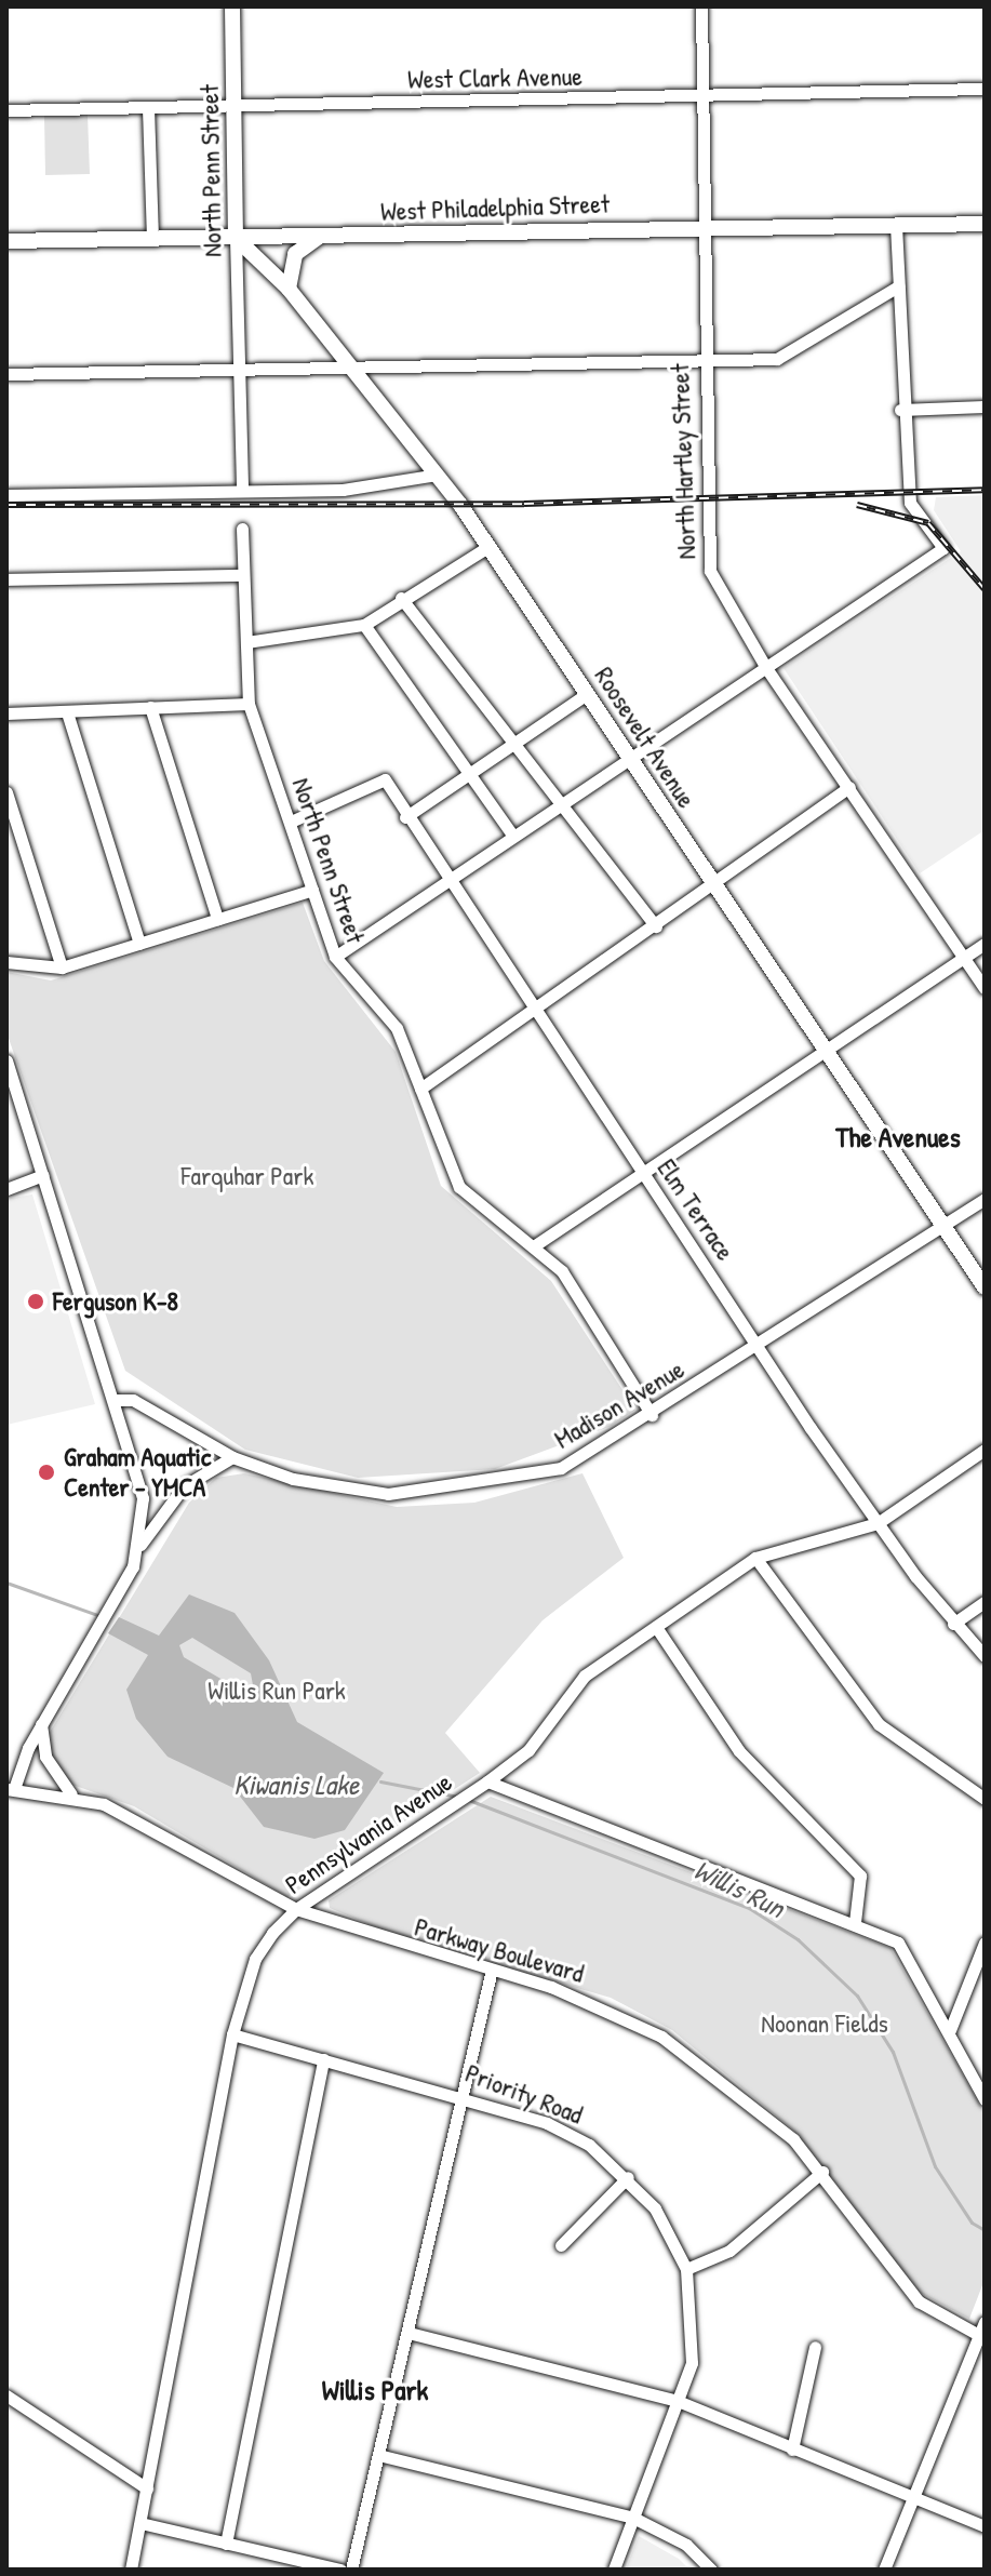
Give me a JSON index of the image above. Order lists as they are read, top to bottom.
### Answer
{
  "streets": {
    "main road": ["North Penn Street", "West Philadelphia Street", "Roosevelt Avenue"],
    "street": [
      "West Clark Avenue",
      "North Hartley Street",
      "Elm Terrace",
      "Madison Avenue",
      "Pennsylvania Avenue",
      "Parkway Boulevard",
      "Priority Road"
    ]
  },
  "crossings": [
    ["West Clark Avenue", "North Penn Street"],
    ["West Clark Avenue", "North Hartley Street"],
    ["North Penn Street", "West Philadelphia Street"],
    ["North Penn Street", "Roosevelt Avenue"],
    ["North Penn Street", "Elm Terrace"],
    ["North Penn Street", "Madison Avenue"],
    ["West Philadelphia Street", "North Hartley Street"],
    ["West Philadelphia Street", "Roosevelt Avenue"],
    ["Roosevelt Avenue", "Madison Avenue"],
    ["Elm Terrace", "Madison Avenue"],
    ["Elm Terrace", "Pennsylvania Avenue"],
    ["Pennsylvania Avenue", "Parkway Boulevard"],
    ["Pennsylvania Avenue", "Priority Road"]
  ],
  "districts": ["The Avenues", "Willis Park"],
  "water": ["Kiwanis Lake", "Willis Run"],
  "parks": ["Farquhar Park", "Willis Run Park", "Noonan Fields"],
  "places": ["Ferguson K-8", "Graham Aquatic Center - YMCA"]
}
